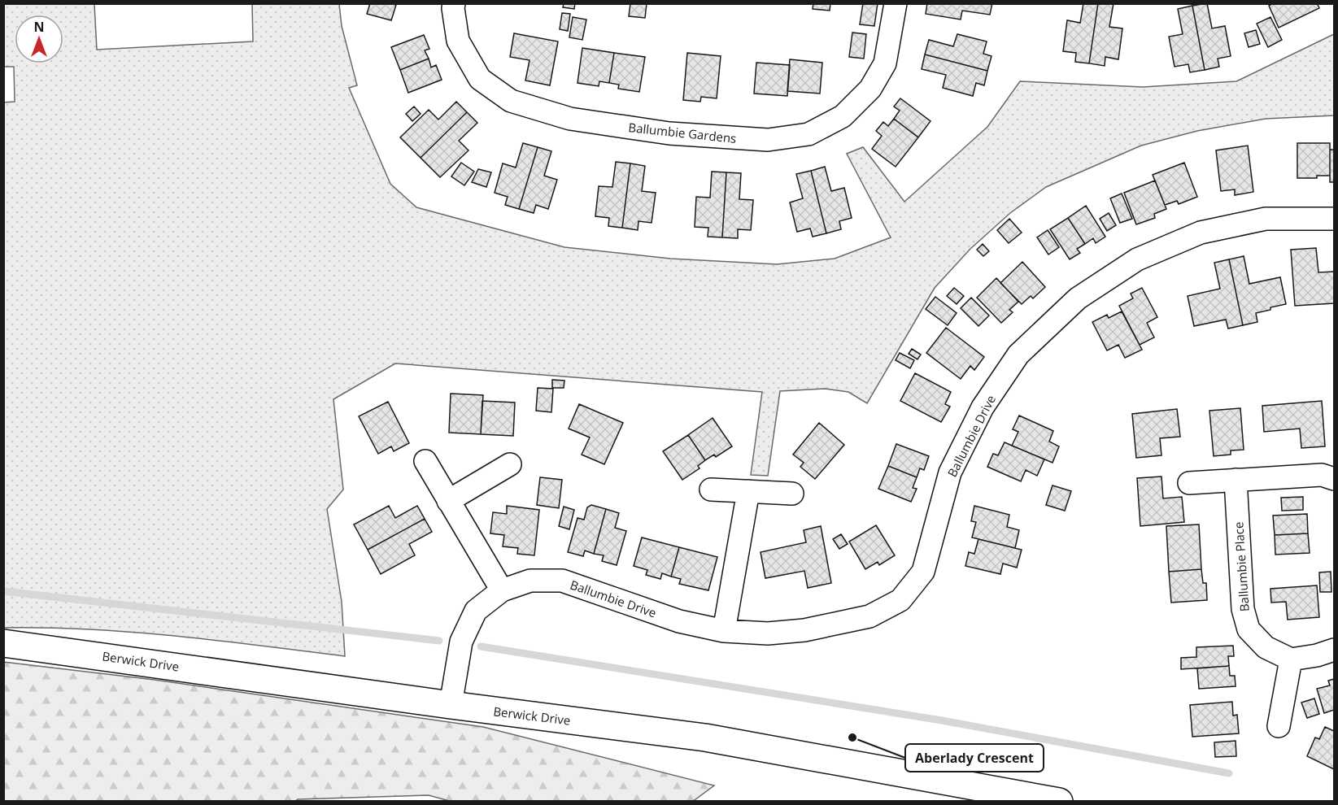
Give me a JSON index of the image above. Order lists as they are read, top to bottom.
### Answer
{
  "streets": {
    "street": [
      "Ballumbie Gardens",
      "Ballumbie Drive",
      "Ballumbie Place",
      "Berwick Drive"
    ]
  },
  "crossings": [
    ["Ballumbie Drive", "Berwick Drive"]
  ],
  "places": ["Aberlady Crescent"],
  "north": "top"
}
